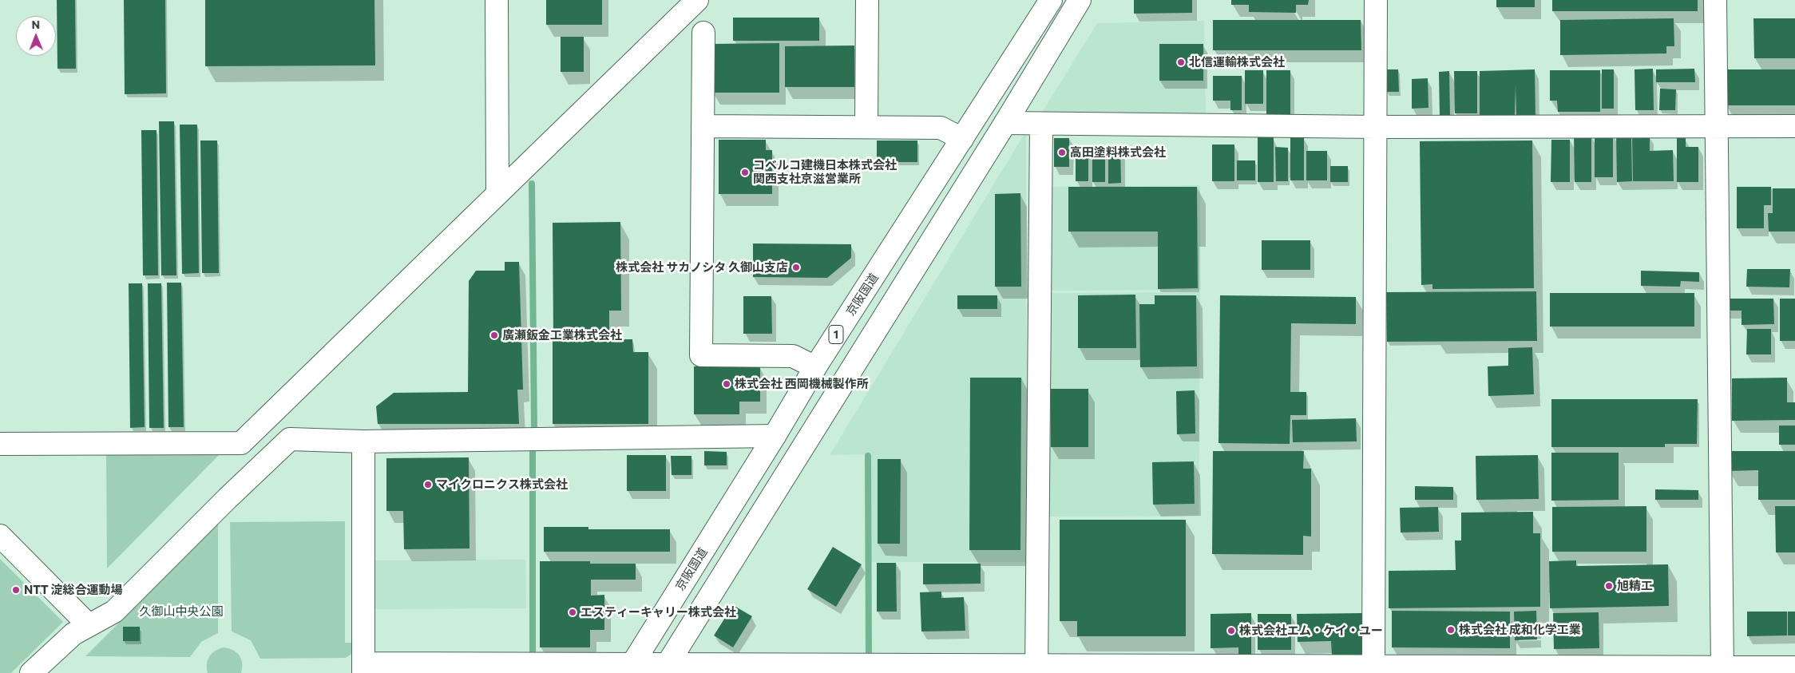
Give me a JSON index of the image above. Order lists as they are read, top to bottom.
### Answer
{
  "streets": {
    "main road": ["京阪国道", "1"]
  },
  "parks": ["久御山中央公園"],
  "places": [
    "北信運輸株式会社",
    "高田塗料株式会社",
    "コベルコ建機日本株式会社 関西支社京滋営業所",
    "株式会社 サカノシタ 久御山支店",
    "廣瀬鈑金工業株式会社",
    "株式会社 西岡機械製作所",
    "マイクロニクス株式会社",
    "旭精工",
    "NTT 淀総合運動場",
    "エスティーキャリー株式会社",
    "株式会社 成和化学工業",
    "株式会社エム・ケイ・ユー"
  ],
  "north": "top"
}
